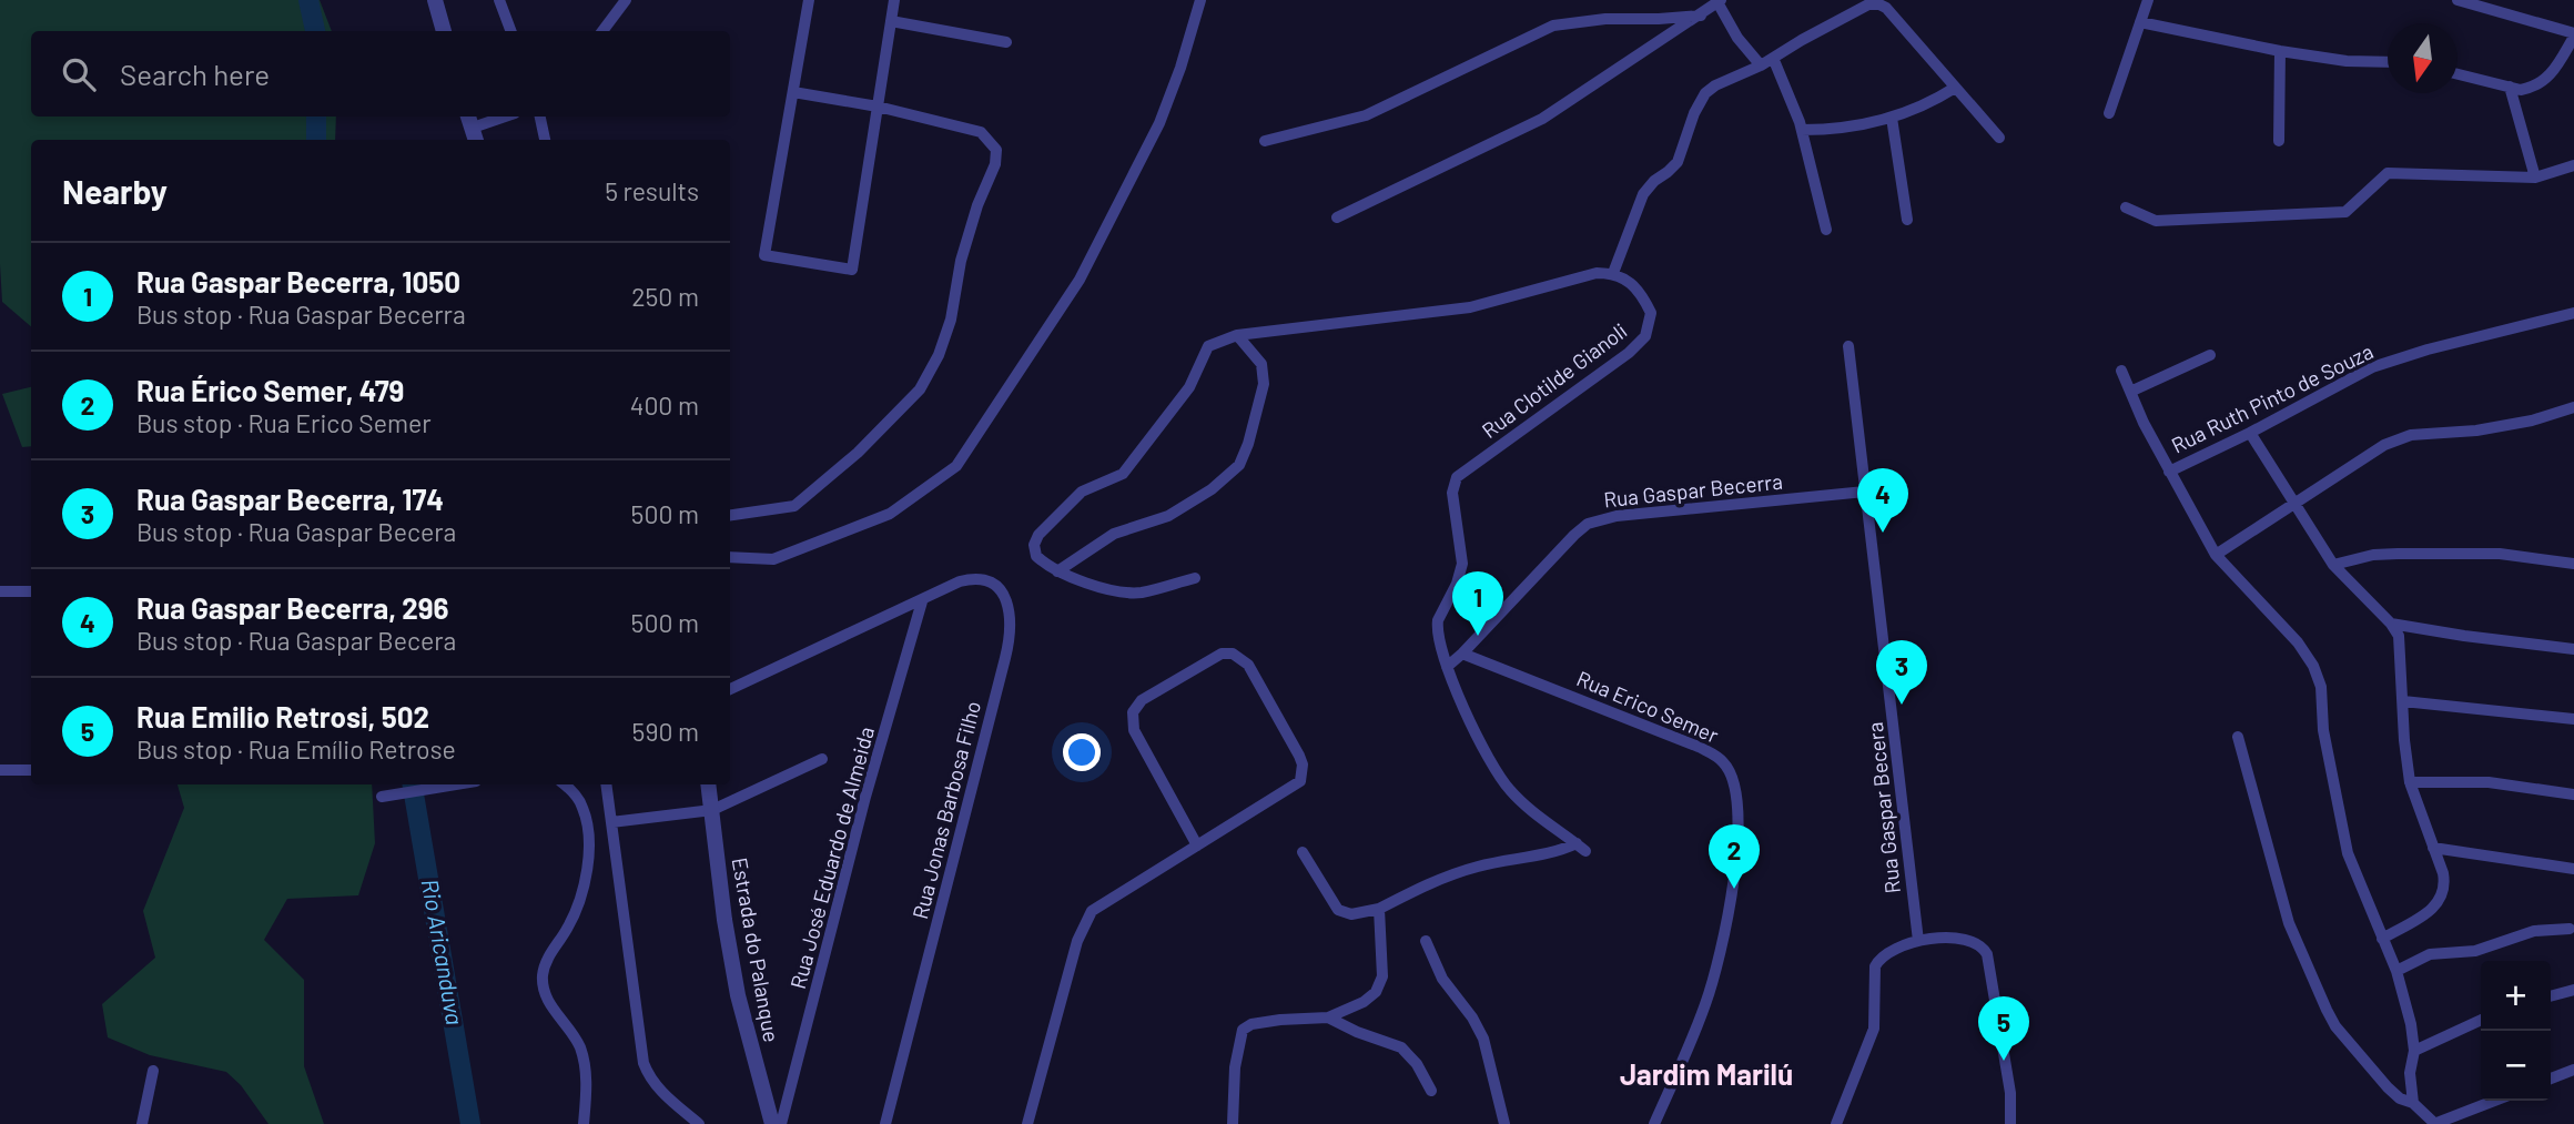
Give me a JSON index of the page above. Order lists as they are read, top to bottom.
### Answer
{
  "streets": {
    "street": [
      "Rua Clotilde Gianoli",
      "Rua Ruth Pinto de Souza",
      "Rua Gaspar Becerra",
      "Rua Erico Semer",
      "Rua Gaspar Becera",
      "Rua Jonas Barbosa Filho",
      "Rua José Eduardo de Almeida",
      "Estrada do Palanque"
    ]
  },
  "crossings": [
    ["Rua Clotilde Gianoli", "Rua Gaspar Becerra"],
    ["Rua Gaspar Becerra", "Rua Erico Semer"],
    ["Rua Gaspar Becerra", "Rua Gaspar Becera"],
    ["Rua Jonas Barbosa Filho", "Rua José Eduardo de Almeida"]
  ],
  "districts": ["Jardim Marilú"],
  "water": ["Rio Aricanduva"],
  "north": "bottom",
  "page": {
    "search": "Search here",
    "heading": ["Nearby", "5 results"],
    "list": [
      {
        "mark": "1",
        "name": "Rua Gaspar Becerra, 1050",
        "note": "Bus stop · Rua Gaspar Becerra",
        "value": "250 m"
      },
      {
        "mark": "2",
        "name": "Rua Érico Semer, 479",
        "note": "Bus stop · Rua Erico Semer",
        "value": "400 m"
      },
      {
        "mark": "3",
        "name": "Rua Gaspar Becerra, 174",
        "note": "Bus stop · Rua Gaspar Becera",
        "value": "500 m"
      },
      {
        "mark": "4",
        "name": "Rua Gaspar Becerra, 296",
        "note": "Bus stop · Rua Gaspar Becera",
        "value": "500 m"
      },
      {
        "mark": "5",
        "name": "Rua Emilio Retrosi, 502",
        "note": "Bus stop · Rua Emílio Retrose",
        "value": "590 m"
      }
    ],
    "pins": [
      "4",
      "1",
      "3",
      "2",
      "5"
    ],
    "map_buttons": ["+", "−"]
  }
}
